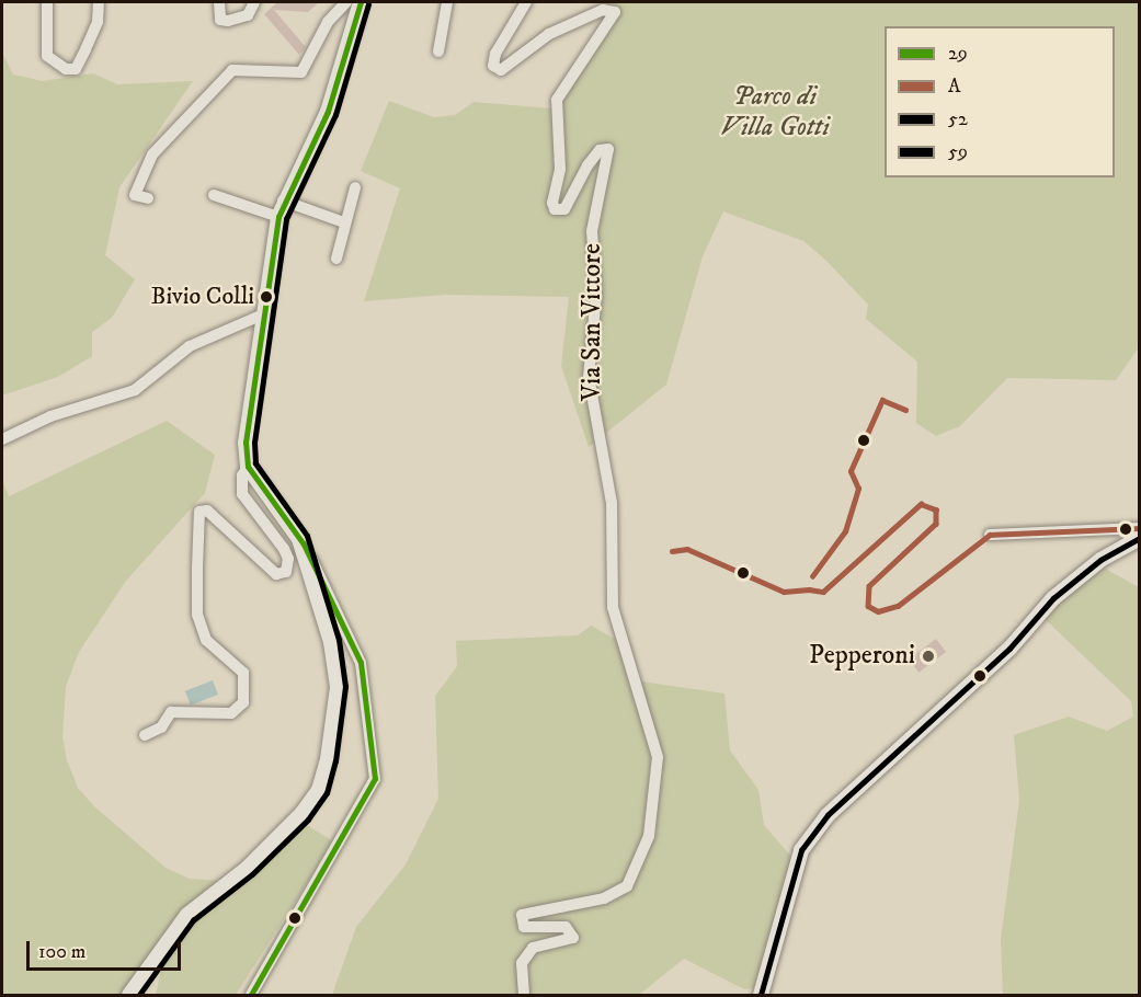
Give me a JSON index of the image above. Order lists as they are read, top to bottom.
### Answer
{
  "streets": {
    "street": ["Via San Vittore"]
  },
  "parks": ["Parco di Villa Gotti"],
  "places": ["Bivio Colli", "Pepperoni"],
  "lines": [
    "transit line 29",
    "transit line 52",
    "transit line A",
    "transit line 59"
  ],
  "legend": [
    "29",
    "A",
    "52",
    "59"
  ],
  "scale_bar": "100 m"
}
